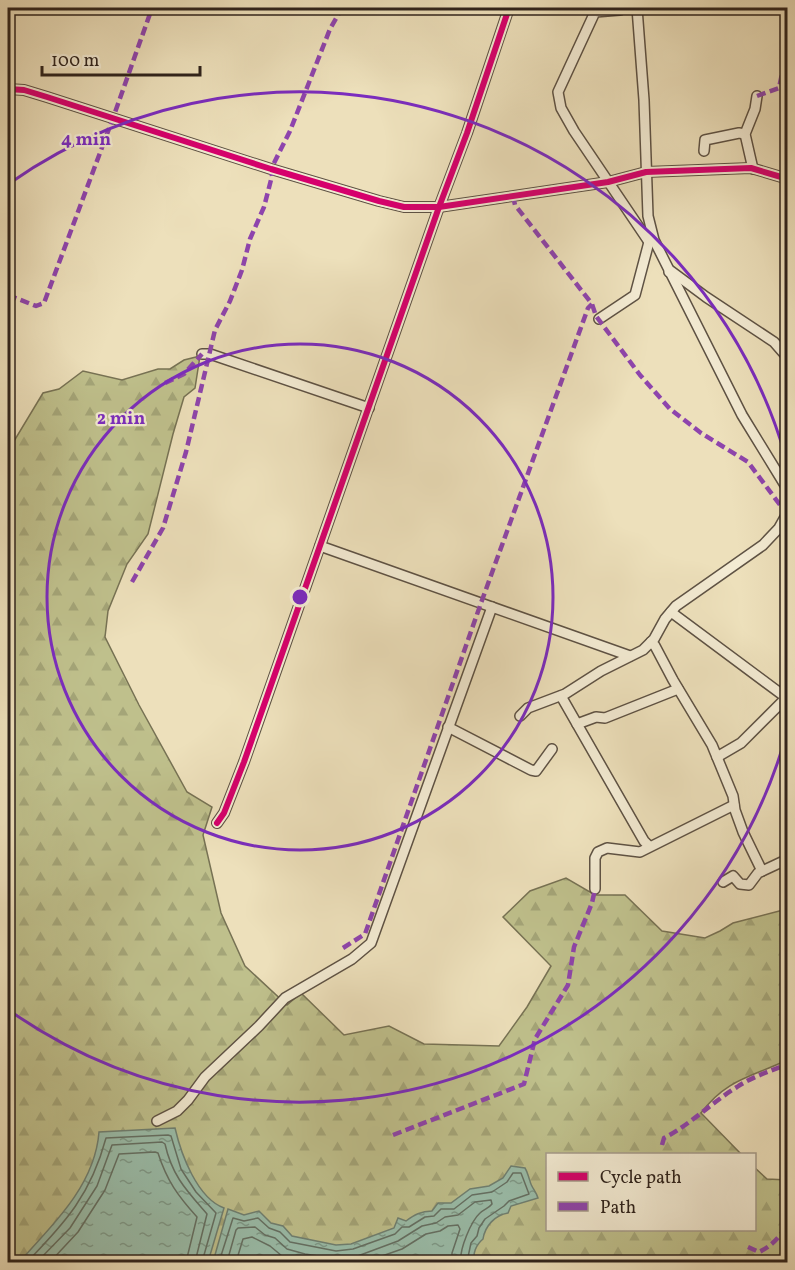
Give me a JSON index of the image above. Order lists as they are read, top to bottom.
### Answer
{
  "legend": ["Cycle path", "Path"],
  "scale_bar": "100 m",
  "rings": ["4 min", "2 min"]
}
